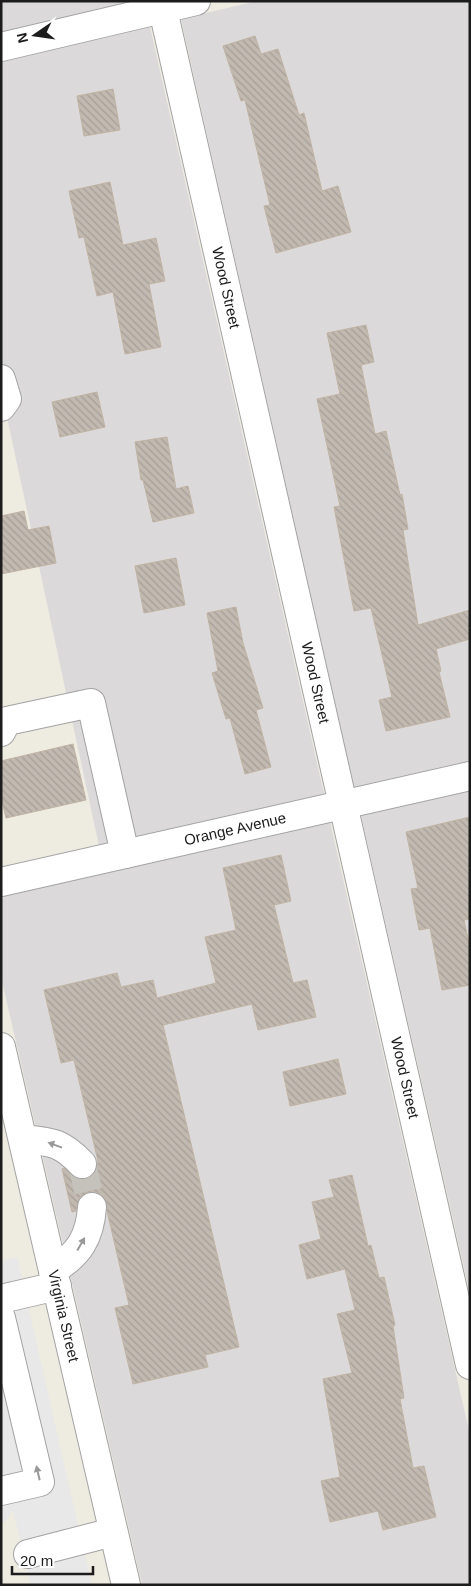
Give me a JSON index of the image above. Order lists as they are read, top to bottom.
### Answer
{
  "streets": {
    "street": ["Wood Street", "Orange Avenue", "Virginia Street"]
  },
  "crossings": [
    ["Wood Street", "Orange Avenue"]
  ],
  "scale_bar": "20 m",
  "north": "left"
}
